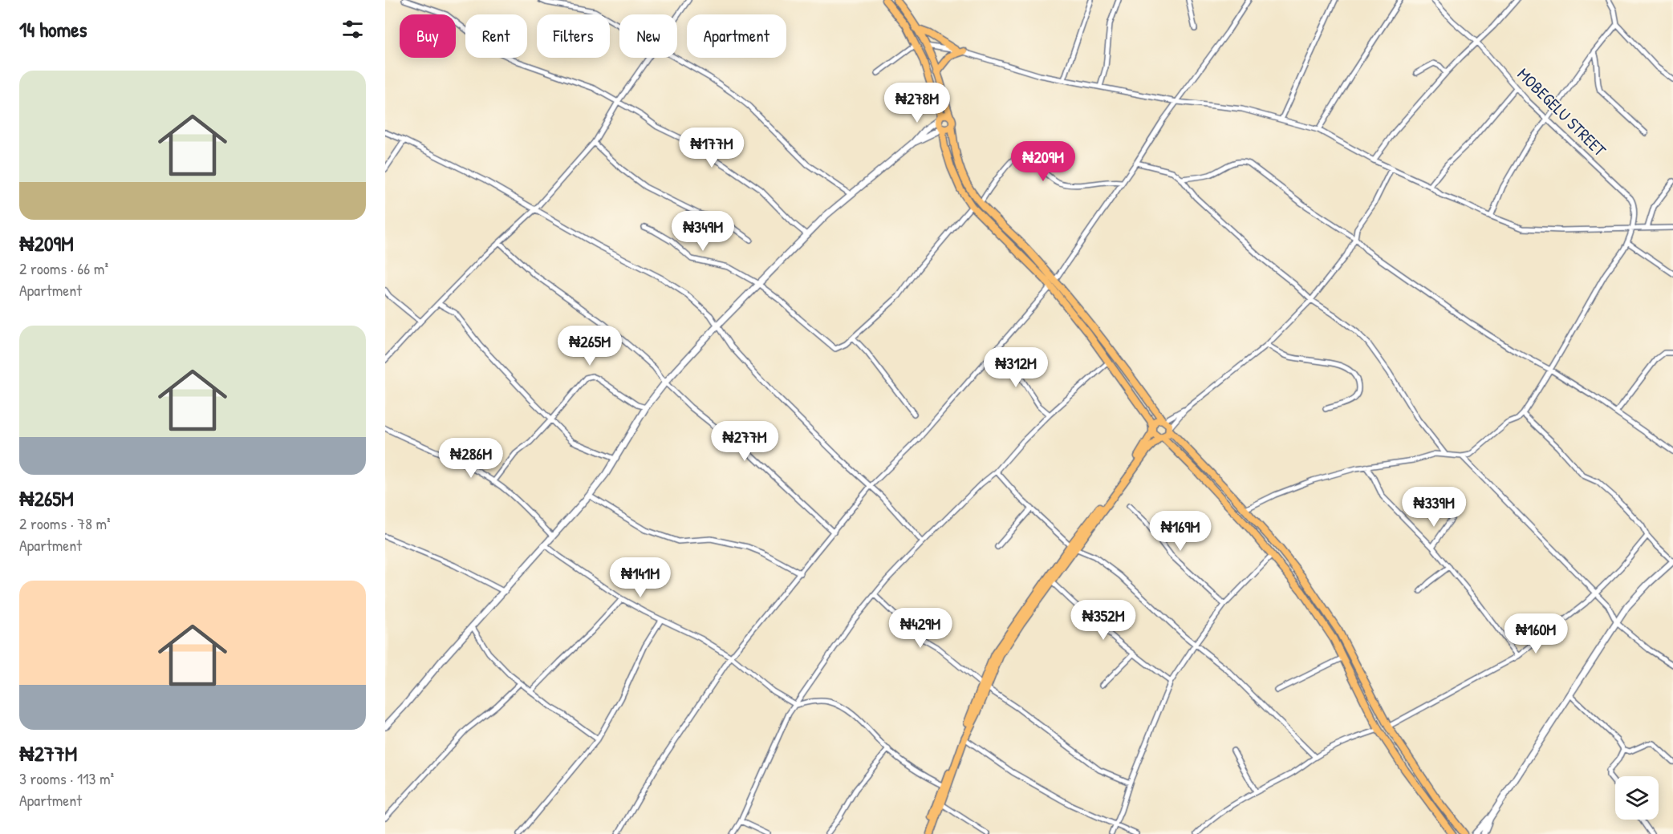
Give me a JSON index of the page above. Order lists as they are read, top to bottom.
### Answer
{
  "streets": {
    "street": ["MOBEGELU STREET"]
  },
  "page": {
    "heading": "14 homes",
    "chip": [
      "Buy",
      "Rent",
      "Filters",
      "New",
      "Apartment"
    ],
    "list": [
      {
        "name": "₦209M",
        "note": "2 rooms · 66 m² · Apartment"
      },
      {
        "name": "₦265M",
        "note": "2 rooms · 78 m² · Apartment"
      },
      {
        "name": "₦277M",
        "note": "3 rooms · 113 m² · Apartment"
      }
    ],
    "price": [
      "₦278M",
      "₦177M",
      "₦209M",
      "₦349M",
      "₦265M",
      "₦312M",
      "₦277M",
      "₦286M",
      "₦339M",
      "₦169M",
      "₦141M",
      "₦352M",
      "₦429M",
      "₦160M"
    ]
  }
}
